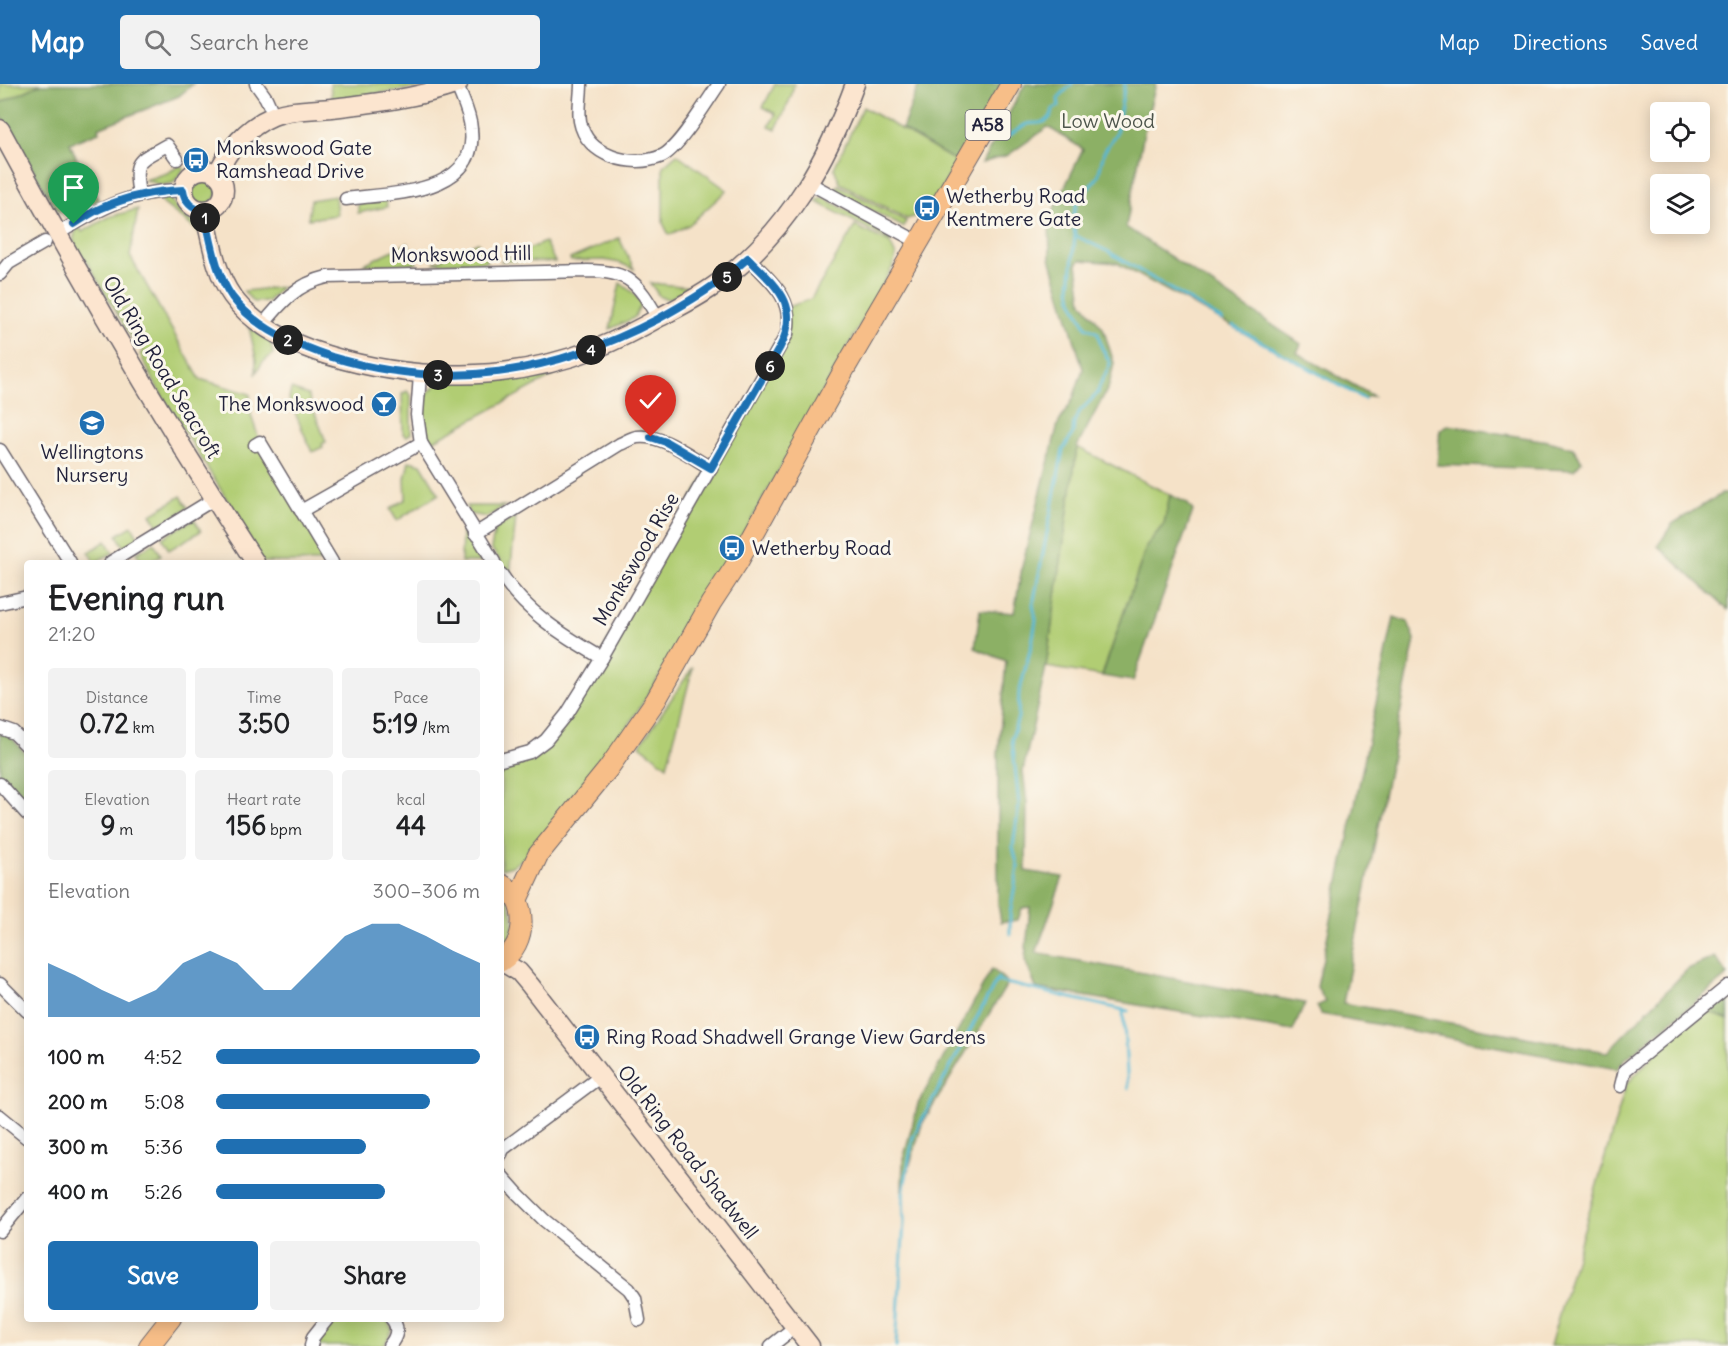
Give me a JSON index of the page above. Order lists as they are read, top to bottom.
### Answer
{
  "streets": {
    "main road": ["A58"],
    "street": [
      "Monkswood Hill",
      "Old Ring Road Seacroft",
      "Monkswood Rise",
      "Old Ring Road Shadwell"
    ]
  },
  "crossings": [
    ["A58", "Old Ring Road Shadwell"]
  ],
  "parks": ["Low Wood"],
  "places": {
    "bus stop": [
      "Monkswood Gate Ramshead Drive",
      "Wetherby Road Kentmere Gate",
      "Wetherby Road",
      "Ring Road Shadwell Grange View Gardens"
    ],
    "bar": ["The Monkswood"],
    "school or university": ["Wellingtons Nursery"]
  },
  "page": {
    "header": "Map",
    "search": "Search here",
    "nav": ["Map", "Directions", "Saved"],
    "pins": [
      "1",
      "5",
      "2",
      "4",
      "6",
      "3"
    ],
    "heading": ["Evening run", "21:20"],
    "stats": [
      ["Distance", "0.72 km"],
      ["Time", "3:50"],
      ["Pace", "5:19 /km"],
      ["Elevation", "9 m"],
      ["Heart rate", "156 bpm"],
      ["kcal", "44"]
    ],
    "chart": ["Elevation", "300–306 m"],
    "list": [
      {
        "name": "100 m",
        "note": "4:52"
      },
      {
        "name": "200 m",
        "note": "5:08"
      },
      {
        "name": "300 m",
        "note": "5:36"
      },
      {
        "name": "400 m",
        "note": "5:26"
      }
    ],
    "buttons": ["Save", "Share"]
  }
}
